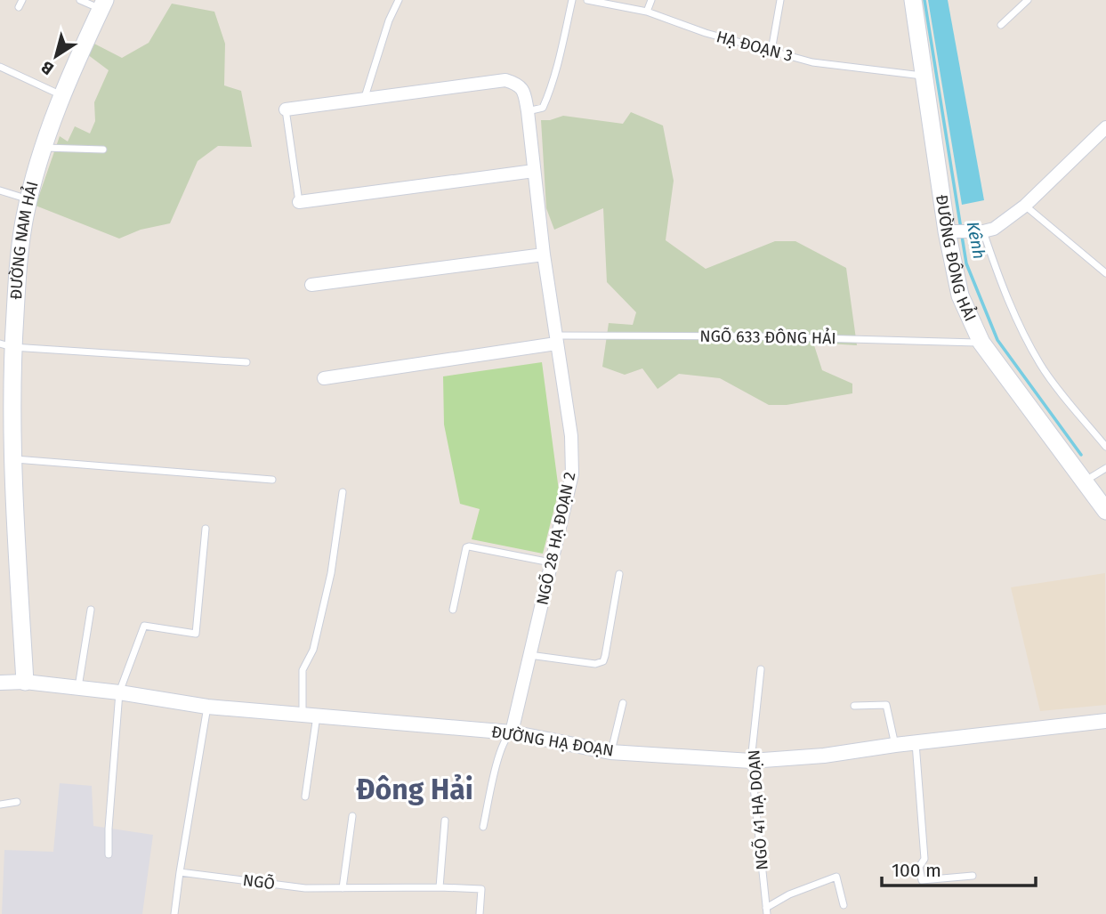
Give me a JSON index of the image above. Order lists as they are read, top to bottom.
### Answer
{
  "streets": {
    "main road": ["ĐƯỜNG NAM HẢI", "ĐƯỜNG ĐÔNG HẢI"],
    "street": ["NGÕ 28 HẠ ĐOẠN 2", "ĐƯỜNG HẠ ĐOẠN"],
    "lane": [
      "HẠ ĐOẠN 3",
      "NGÕ 633 ĐÔNG HẢI",
      "NGÕ 41 HẠ DOẠN",
      "NGÕ"
    ]
  },
  "crossings": [
    ["HẠ ĐOẠN 3", "ĐƯỜNG ĐÔNG HẢI"],
    ["ĐƯỜNG NAM HẢI", "ĐƯỜNG HẠ ĐOẠN"],
    ["ĐƯỜNG ĐÔNG HẢI", "NGÕ 633 ĐÔNG HẢI"],
    ["NGÕ 633 ĐÔNG HẢI", "NGÕ 28 HẠ ĐOẠN 2"],
    ["NGÕ 28 HẠ ĐOẠN 2", "ĐƯỜNG HẠ ĐOẠN"],
    ["ĐƯỜNG HẠ ĐOẠN", "NGÕ 41 HẠ DOẠN"]
  ],
  "districts": ["Đông Hải"],
  "water": ["Kênh"],
  "scale_bar": "100 m",
  "north": "bottom left"
}
